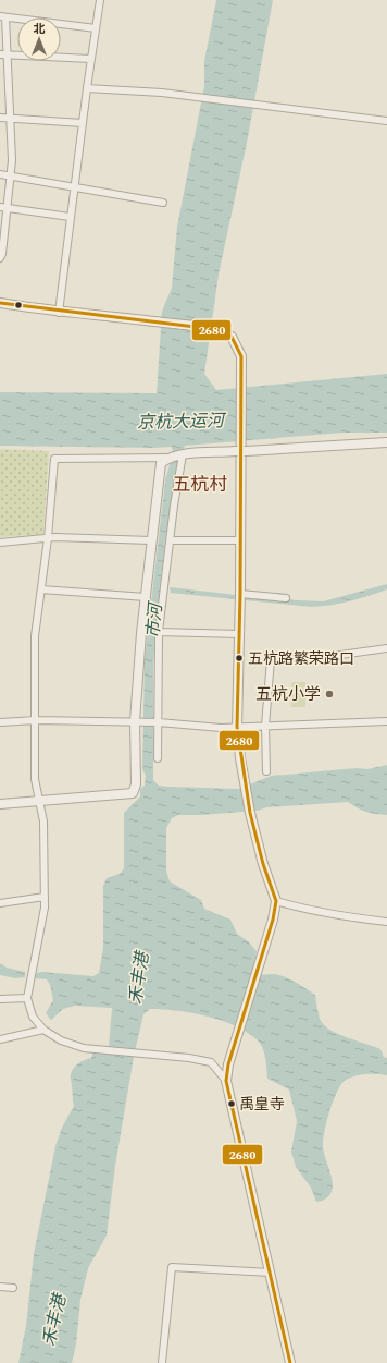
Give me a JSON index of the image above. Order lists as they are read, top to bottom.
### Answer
{
  "districts": ["五杭村"],
  "water": ["京杭大运河", "市河", "禾丰港"],
  "places": ["五杭路繁荣路口", "五杭小学", "禹皇寺"],
  "lines": ["transit line 2680"],
  "north": "top"
}
